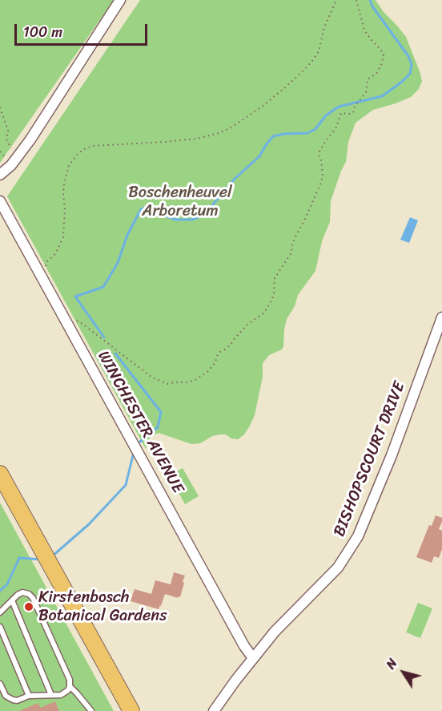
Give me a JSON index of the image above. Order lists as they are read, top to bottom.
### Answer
{
  "streets": {
    "street": ["WINCHESTER AVENUE", "BISHOPSCOURT DRIVE"]
  },
  "crossings": [
    ["WINCHESTER AVENUE", "BISHOPSCOURT DRIVE"]
  ],
  "parks": ["Boschenheuvel Arboretum"],
  "places": ["Kirstenbosch Botanical Gardens"],
  "scale_bar": "100 m",
  "north": "top left"
}
